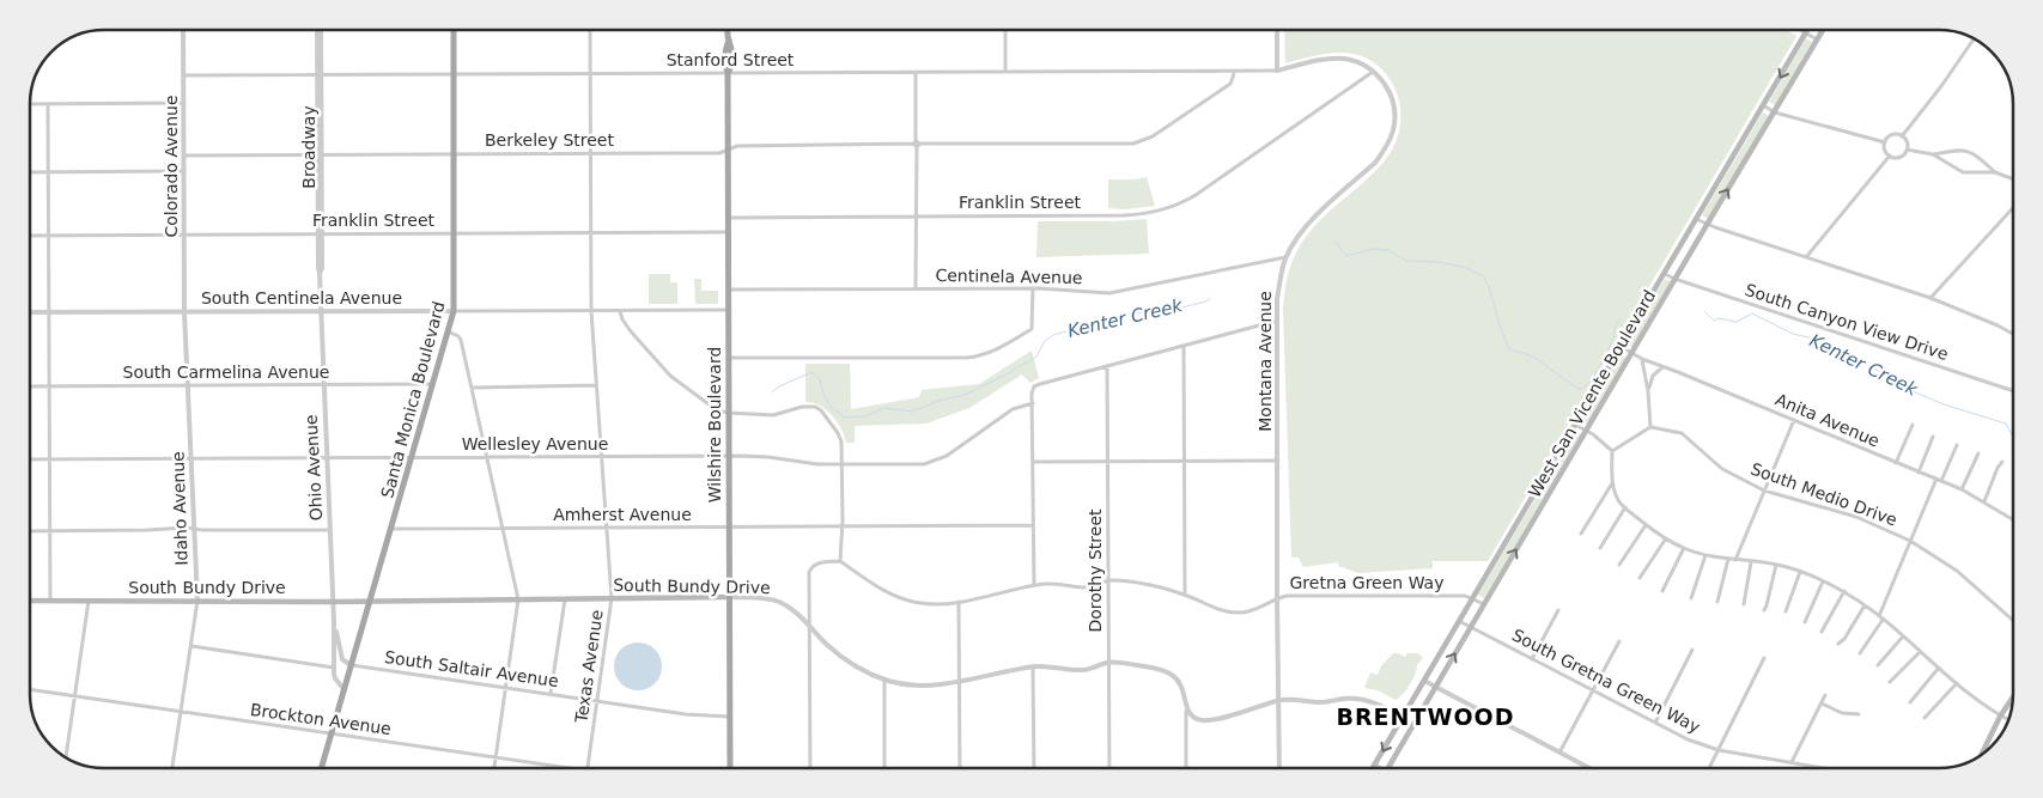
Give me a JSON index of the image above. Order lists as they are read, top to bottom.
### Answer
{
  "streets": {
    "main road": [
      "West San Vicente Boulevard",
      "Santa Monica Boulevard",
      "Wilshire Boulevard",
      "South Bundy Drive"
    ],
    "street": [
      "Stanford Street",
      "Berkeley Street",
      "Broadway",
      "Colorado Avenue",
      "Franklin Street",
      "Centinela Avenue",
      "South Centinela Avenue",
      "South Canyon View Drive",
      "Montana Avenue",
      "South Carmelina Avenue",
      "Anita Avenue",
      "Wellesley Avenue",
      "Ohio Avenue",
      "South Medio Drive",
      "Idaho Avenue",
      "Amherst Avenue",
      "Dorothy Street",
      "Gretna Green Way",
      "Texas Avenue",
      "South Saltair Avenue",
      "South Gretna Green Way",
      "Brockton Avenue"
    ]
  },
  "crossings": [
    ["Stanford Street", "Berkeley Street"],
    ["Stanford Street", "Broadway"],
    ["Stanford Street", "Colorado Avenue"],
    ["Stanford Street", "Santa Monica Boulevard"],
    ["Stanford Street", "Wilshire Boulevard"],
    ["Stanford Street", "Texas Avenue"],
    ["Berkeley Street", "Broadway"],
    ["Berkeley Street", "Colorado Avenue"],
    ["Berkeley Street", "Santa Monica Boulevard"],
    ["Berkeley Street", "Wilshire Boulevard"],
    ["Berkeley Street", "Texas Avenue"],
    ["Broadway", "Franklin Street"],
    ["Broadway", "South Centinela Avenue"],
    ["Broadway", "Ohio Avenue"],
    ["Colorado Avenue", "Franklin Street"],
    ["Colorado Avenue", "South Centinela Avenue"],
    ["Colorado Avenue", "Idaho Avenue"],
    ["Franklin Street", "Montana Avenue"],
    ["Franklin Street", "Santa Monica Boulevard"],
    ["Franklin Street", "Wilshire Boulevard"],
    ["Franklin Street", "Texas Avenue"],
    ["Centinela Avenue", "Montana Avenue"],
    ["Centinela Avenue", "Wilshire Boulevard"],
    ["South Centinela Avenue", "Santa Monica Boulevard"],
    ["South Centinela Avenue", "Wilshire Boulevard"],
    ["South Centinela Avenue", "Ohio Avenue"],
    ["South Centinela Avenue", "Idaho Avenue"],
    ["South Centinela Avenue", "Texas Avenue"],
    ["South Canyon View Drive", "West San Vicente Boulevard"],
    ["Montana Avenue", "Gretna Green Way"],
    ["South Carmelina Avenue", "Santa Monica Boulevard"],
    ["South Carmelina Avenue", "Ohio Avenue"],
    ["South Carmelina Avenue", "Idaho Avenue"],
    ["West San Vicente Boulevard", "Anita Avenue"],
    ["West San Vicente Boulevard", "Gretna Green Way"],
    ["West San Vicente Boulevard", "South Gretna Green Way"],
    ["Santa Monica Boulevard", "Wellesley Avenue"],
    ["Santa Monica Boulevard", "Ohio Avenue"],
    ["Santa Monica Boulevard", "Amherst Avenue"],
    ["Santa Monica Boulevard", "South Bundy Drive"],
    ["Santa Monica Boulevard", "South Saltair Avenue"],
    ["Santa Monica Boulevard", "Brockton Avenue"],
    ["Wilshire Boulevard", "Wellesley Avenue"],
    ["Wilshire Boulevard", "Amherst Avenue"],
    ["Wilshire Boulevard", "South Bundy Drive"],
    ["Wilshire Boulevard", "South Saltair Avenue"],
    ["Wellesley Avenue", "Ohio Avenue"],
    ["Wellesley Avenue", "Idaho Avenue"],
    ["Wellesley Avenue", "Texas Avenue"],
    ["Ohio Avenue", "South Bundy Drive"],
    ["Ohio Avenue", "South Saltair Avenue"],
    ["Idaho Avenue", "South Bundy Drive"],
    ["Idaho Avenue", "Brockton Avenue"],
    ["Amherst Avenue", "Texas Avenue"],
    ["Dorothy Street", "Gretna Green Way"],
    ["Dorothy Street", "South Bundy Drive"],
    ["South Bundy Drive", "Texas Avenue"],
    ["Texas Avenue", "South Saltair Avenue"]
  ],
  "districts": ["BRENTWOOD"],
  "water": ["Kenter Creek"]
}
